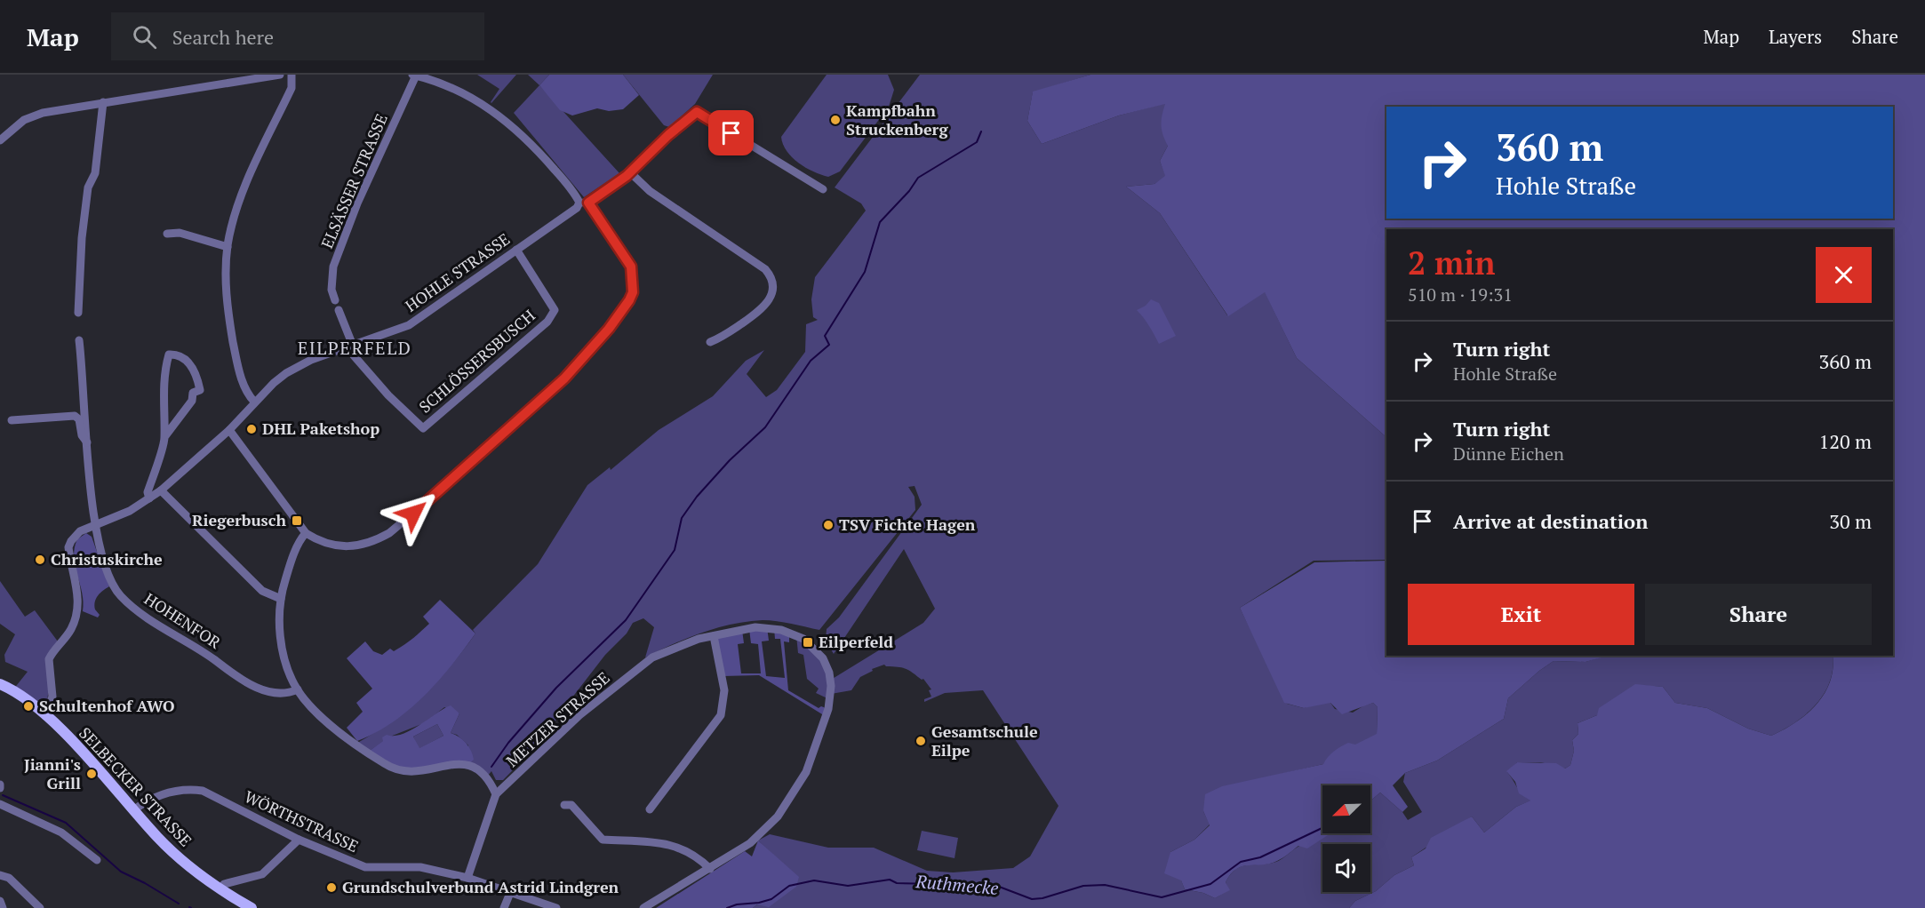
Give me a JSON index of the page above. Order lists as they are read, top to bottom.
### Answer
{
  "streets": {
    "main road": ["SELBECKER STRASSE"],
    "street": [
      "ELSÄSSER STRASSE",
      "HOHLE STRASSE",
      "SCHLÖSSERSBUSCH",
      "HOHENFOR",
      "METZER STRASSE",
      "WÖRTHSTRASSE"
    ]
  },
  "crossings": [
    ["HOHLE STRASSE", "SCHLÖSSERSBUSCH"],
    ["HOHLE STRASSE", "HOHENFOR"],
    ["HOHLE STRASSE", "SELBECKER STRASSE"],
    ["METZER STRASSE", "WÖRTHSTRASSE"],
    ["SELBECKER STRASSE", "WÖRTHSTRASSE"]
  ],
  "districts": ["EILPERFELD"],
  "water": ["Ruthmecke"],
  "places": {
    "other": [
      "Kampfbahn Struckenberg",
      "DHL Paketshop",
      "TSV Fichte Hagen",
      "Christuskirche",
      "Schultenhof AWO",
      "Gesamtschule Eilpe",
      "Jianni's Grill",
      "Grundschulverbund Astrid Lindgren"
    ],
    "transit": ["Riegerbusch", "Eilperfeld"]
  },
  "north": "bottom left",
  "page": {
    "header": "Map",
    "search": "Search here",
    "nav": ["Map", "Layers", "Share"],
    "turn": ["360 m", "Hohle Straße"],
    "heading": ["2 min", "510 m · 19:31"],
    "list": [
      {
        "name": "Turn right",
        "note": "Hohle Straße",
        "value": "360 m"
      },
      {
        "name": "Turn right",
        "note": "Dünne Eichen",
        "value": "120 m"
      },
      {
        "name": "Arrive at destination",
        "value": "30 m"
      }
    ],
    "buttons": ["Exit", "Share"]
  }
}
